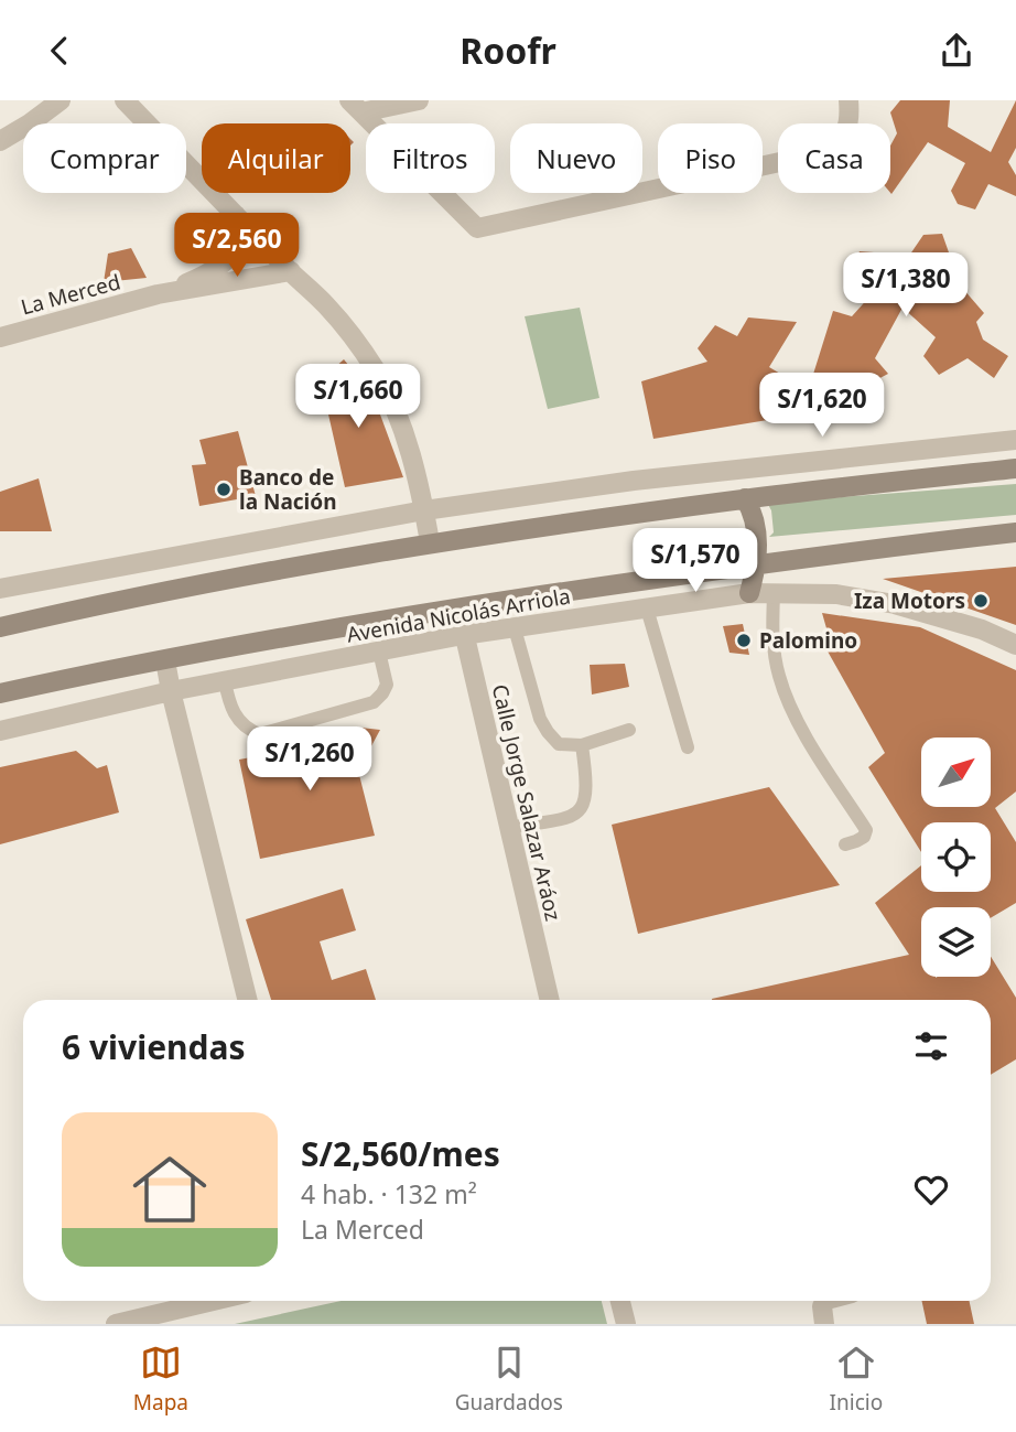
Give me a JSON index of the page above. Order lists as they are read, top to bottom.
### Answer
{
  "streets": {
    "main road": ["Avenida Nicolás Arriola"],
    "street": ["La Merced", "Calle Jorge Salazar Aráoz"]
  },
  "crossings": [
    ["Avenida Nicolás Arriola", "Calle Jorge Salazar Aráoz"]
  ],
  "places": ["Banco de la Nación", "Iza Motors", "Palomino"],
  "north": "top right",
  "page": {
    "header": "Roofr",
    "chip": [
      "Comprar",
      "Alquilar",
      "Filtros",
      "Nuevo",
      "Piso",
      "Casa"
    ],
    "price": [
      "S/2,560",
      "S/1,380",
      "S/1,660",
      "S/1,620",
      "S/1,570",
      "S/1,260"
    ],
    "heading": "6 viviendas",
    "list": [
      {
        "name": "S/2,560/mes",
        "note": "4 hab. · 132 m² · La Merced"
      }
    ],
    "tabs": ["Mapa", "Guardados", "Inicio"]
  }
}
